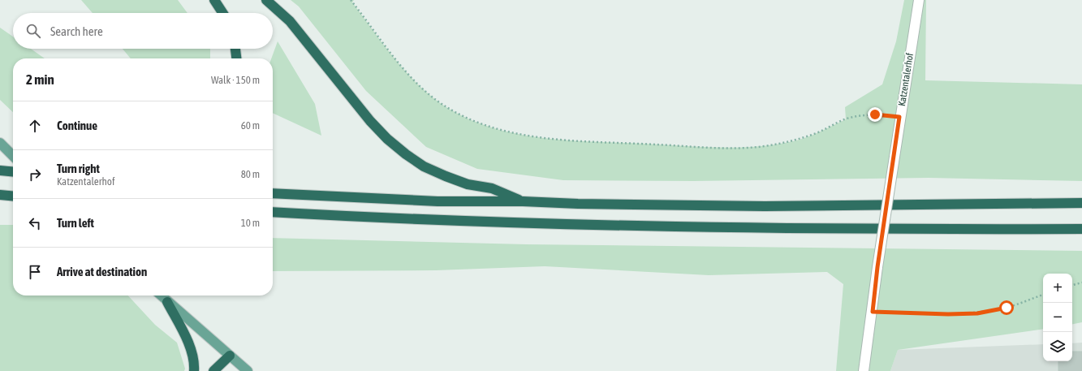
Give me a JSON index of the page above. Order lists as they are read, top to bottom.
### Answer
{
  "streets": {
    "street": ["Katzentalerhof"]
  },
  "page": {
    "search": "Search here",
    "heading": ["2 min", "Walk · 150 m"],
    "list": [
      ["Continue", "60 m"],
      ["Turn right", "Katzentalerhof", "80 m"],
      ["Turn left", "10 m"],
      "Arrive at destination"
    ],
    "map_buttons": ["+", "−"]
  }
}
